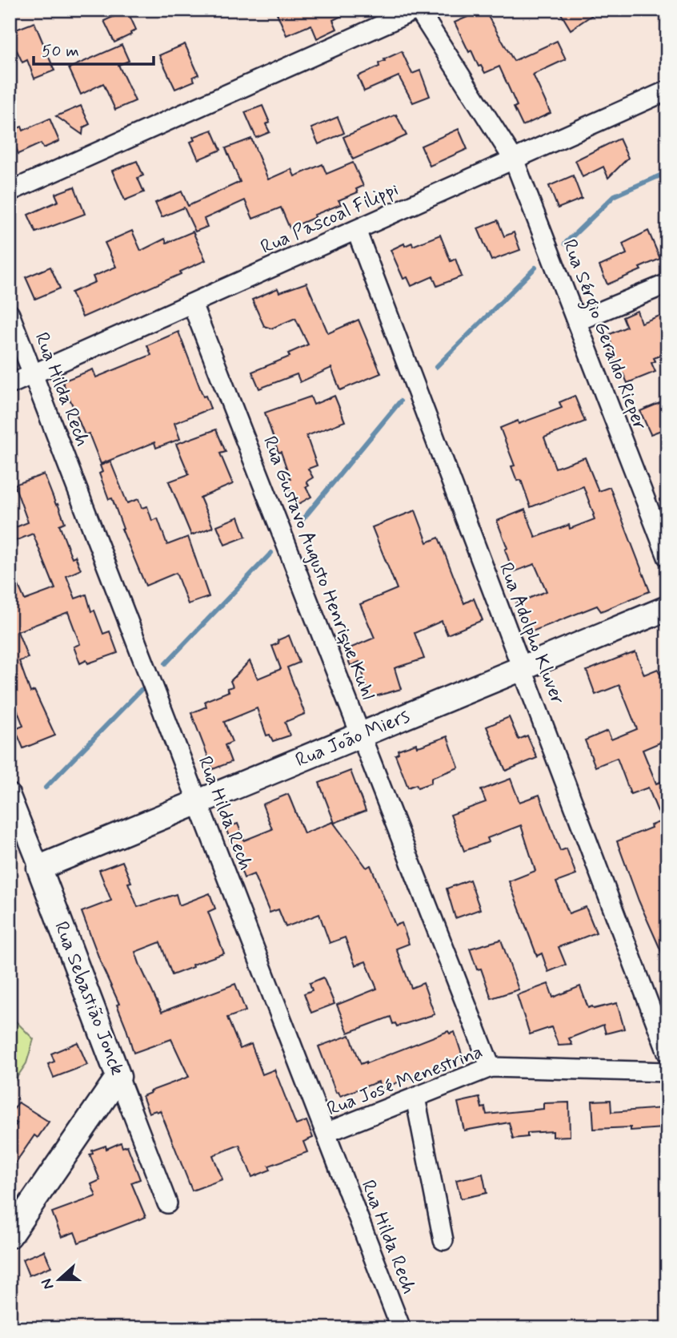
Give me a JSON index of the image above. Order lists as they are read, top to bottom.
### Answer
{
  "streets": {
    "street": [
      "Rua Pascoal Filippi",
      "Rua Sérgio Geraldo Rieper",
      "Rua Hilda Rech",
      "Rua Gustavo Augusto Henrique Kuhl",
      "Rua Adolpho Kluver",
      "Rua João Miers",
      "Rua Sebastião Jonck",
      "Rua José Menestrina"
    ]
  },
  "crossings": [
    ["Rua Pascoal Filippi", "Rua Sérgio Geraldo Rieper"],
    ["Rua Pascoal Filippi", "Rua Hilda Rech"],
    ["Rua Pascoal Filippi", "Rua Gustavo Augusto Henrique Kuhl"],
    ["Rua Pascoal Filippi", "Rua Adolpho Kluver"],
    ["Rua Hilda Rech", "Rua João Miers"],
    ["Rua Hilda Rech", "Rua José Menestrina"],
    ["Rua Gustavo Augusto Henrique Kuhl", "Rua João Miers"],
    ["Rua Gustavo Augusto Henrique Kuhl", "Rua José Menestrina"],
    ["Rua Adolpho Kluver", "Rua João Miers"],
    ["Rua João Miers", "Rua Sebastião Jonck"]
  ],
  "scale_bar": "50 m",
  "north": "left"
}
